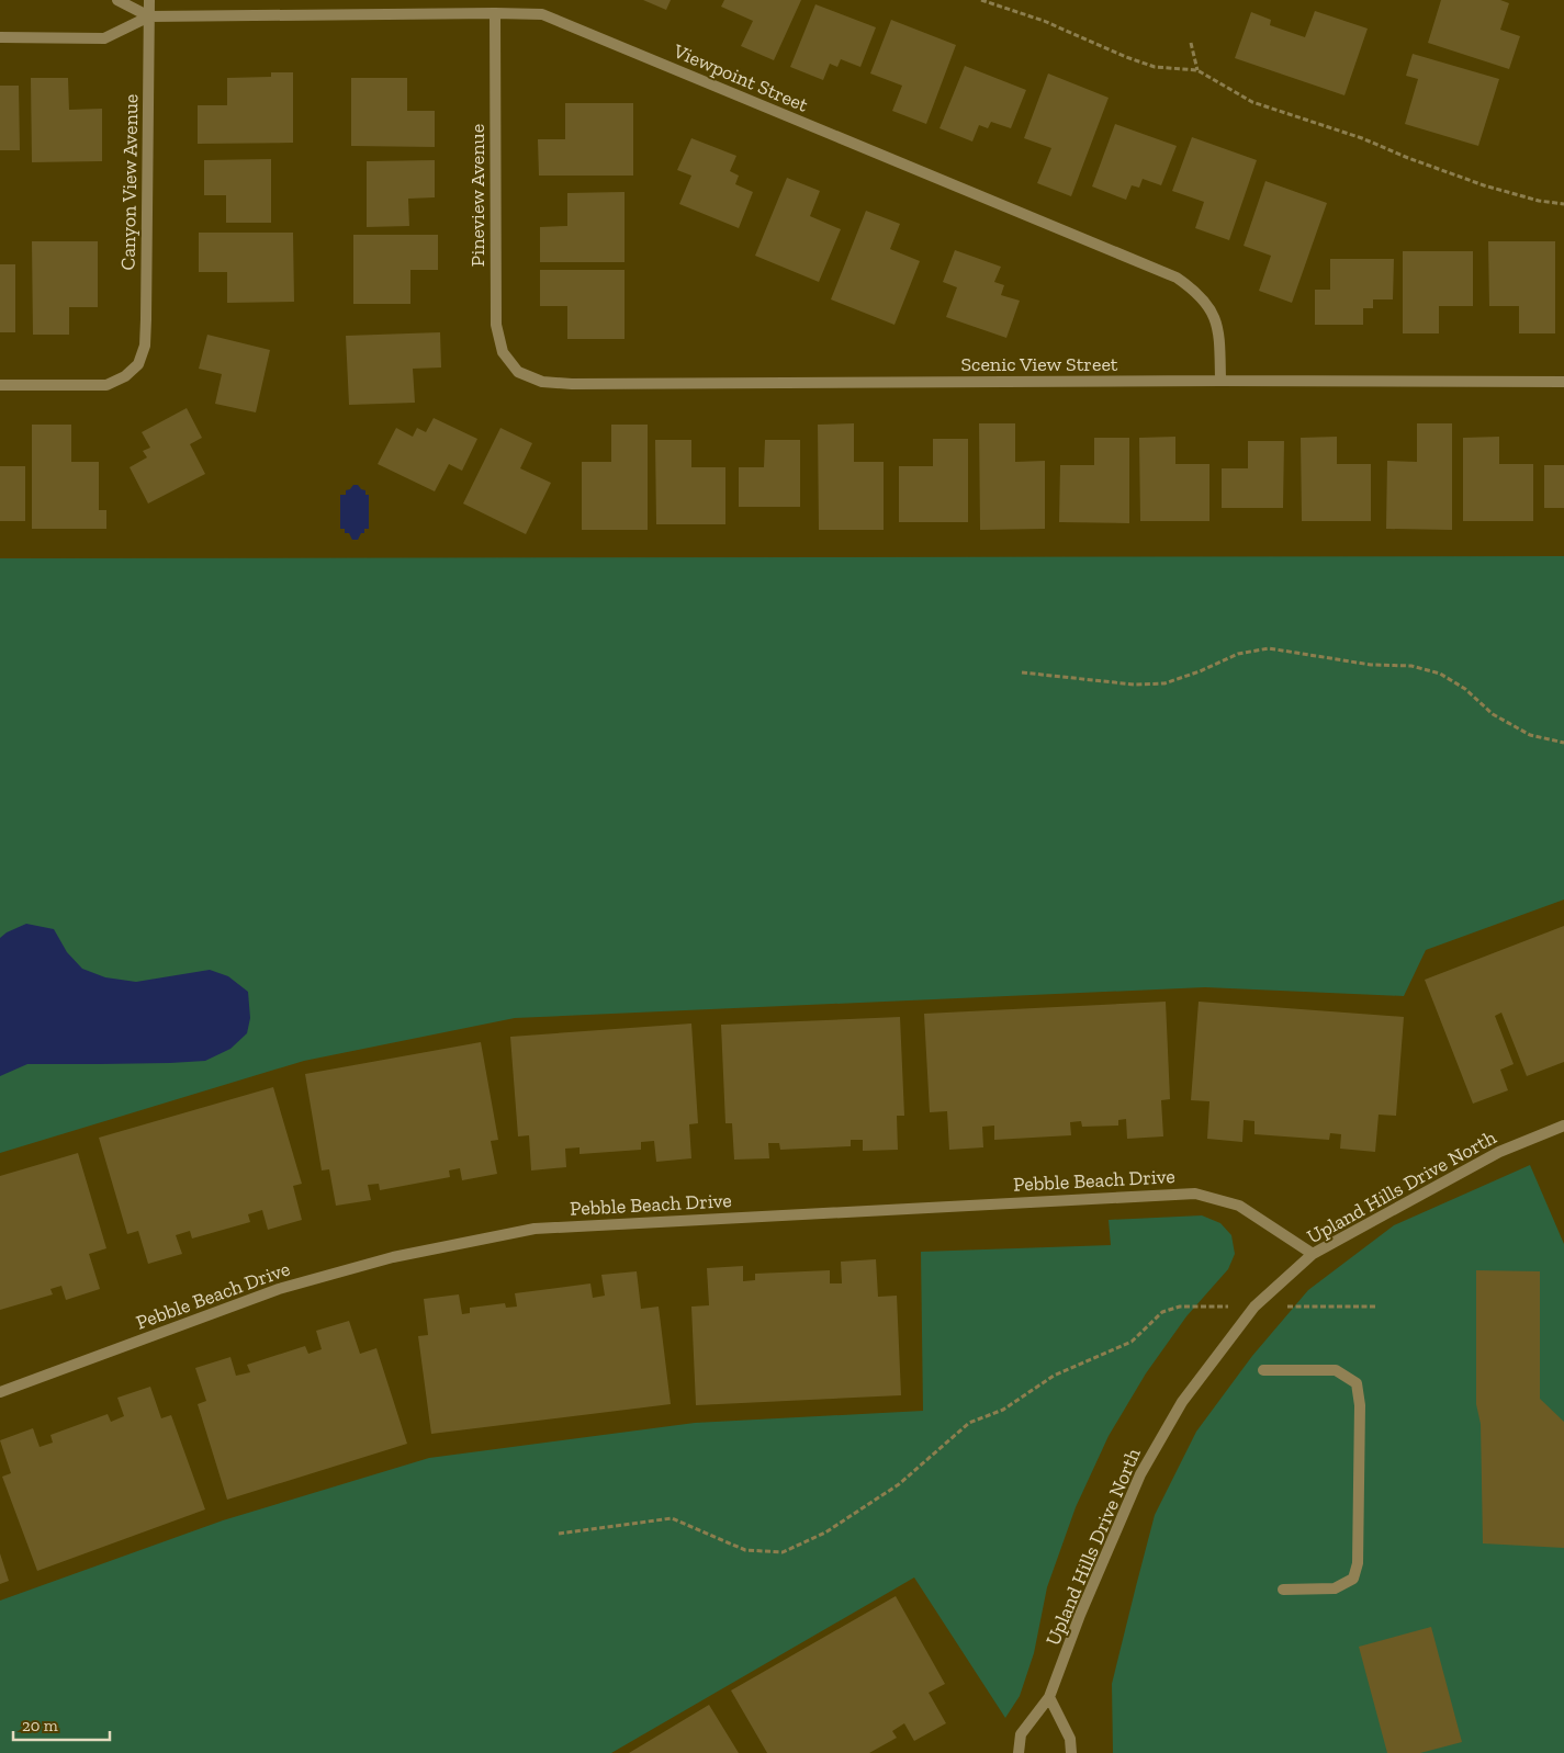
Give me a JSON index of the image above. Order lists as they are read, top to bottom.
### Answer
{
  "streets": {
    "street": [
      "Viewpoint Street",
      "Canyon View Avenue",
      "Pineview Avenue",
      "Scenic View Street",
      "Pebble Beach Drive",
      "Upland Hills Drive North"
    ]
  },
  "crossings": [
    ["Viewpoint Street", "Canyon View Avenue"],
    ["Viewpoint Street", "Pineview Avenue"],
    ["Viewpoint Street", "Scenic View Street"],
    ["Pineview Avenue", "Scenic View Street"],
    ["Pebble Beach Drive", "Upland Hills Drive North"]
  ],
  "scale_bar": "20 m"
}
